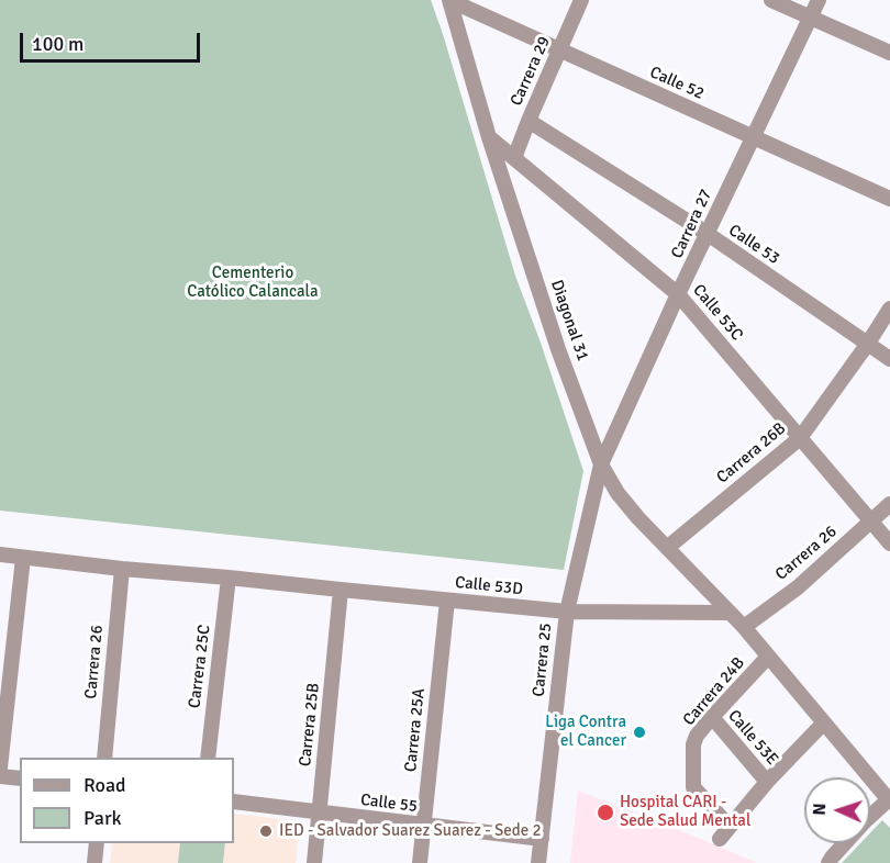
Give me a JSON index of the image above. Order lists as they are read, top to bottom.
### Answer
{
  "streets": {
    "street": [
      "Carrera 29",
      "Calle 52",
      "Carrera 27",
      "Calle 53",
      "Calle 53C",
      "Diagonal 31",
      "Carrera 26B",
      "Carrera 26",
      "Calle 53D",
      "Carrera 25",
      "Carrera 25C",
      "Carrera 24B",
      "Carrera 25B",
      "Carrera 25A",
      "Calle 53E",
      "Calle 55"
    ]
  },
  "crossings": [
    ["Carrera 29", "Calle 52"],
    ["Carrera 29", "Calle 53"],
    ["Carrera 29", "Calle 53C"],
    ["Calle 52", "Carrera 27"],
    ["Calle 52", "Diagonal 31"],
    ["Carrera 27", "Calle 53"],
    ["Carrera 27", "Calle 53C"],
    ["Carrera 27", "Diagonal 31"],
    ["Carrera 27", "Carrera 25"],
    ["Calle 53", "Carrera 26B"],
    ["Calle 53C", "Diagonal 31"],
    ["Calle 53C", "Carrera 26B"],
    ["Calle 53C", "Carrera 26"],
    ["Diagonal 31", "Carrera 26B"],
    ["Diagonal 31", "Calle 53D"],
    ["Diagonal 31", "Carrera 25"],
    ["Carrera 26", "Calle 53D"],
    ["Calle 53D", "Carrera 25"],
    ["Calle 53D", "Carrera 25C"],
    ["Calle 53D", "Carrera 25B"],
    ["Calle 53D", "Carrera 25A"],
    ["Carrera 25", "Calle 55"],
    ["Carrera 24B", "Calle 53E"],
    ["Carrera 25B", "Calle 55"],
    ["Carrera 25A", "Calle 55"]
  ],
  "parks": ["Cementerio Católico Calancala"],
  "places": ["Liga Contra el Cancer", "Hospital CARI - Sede Salud Mental", "IED - Salvador Suarez Suarez - Sede 2"],
  "legend": ["Road", "Park"],
  "scale_bar": "100 m",
  "north": "left"
}
